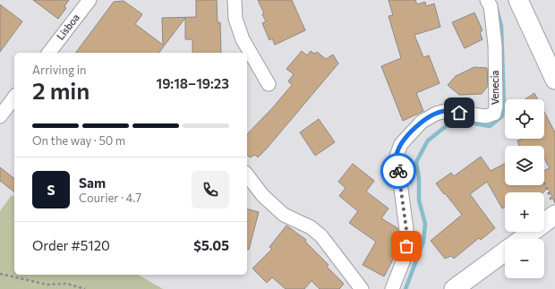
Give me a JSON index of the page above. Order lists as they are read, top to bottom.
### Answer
{
  "streets": {
    "street": ["Lisboa", "Venecia"]
  },
  "page": {
    "heading": ["2 min", "Arriving in", "19:18–19:23"],
    "panel": [
      "Sam",
      "Courier · 4.7",
      "Order #5120",
      "$5.05"
    ],
    "map_buttons": ["+", "−"],
    "bar": "On the way · 50 m",
    "round": "S"
  }
}
